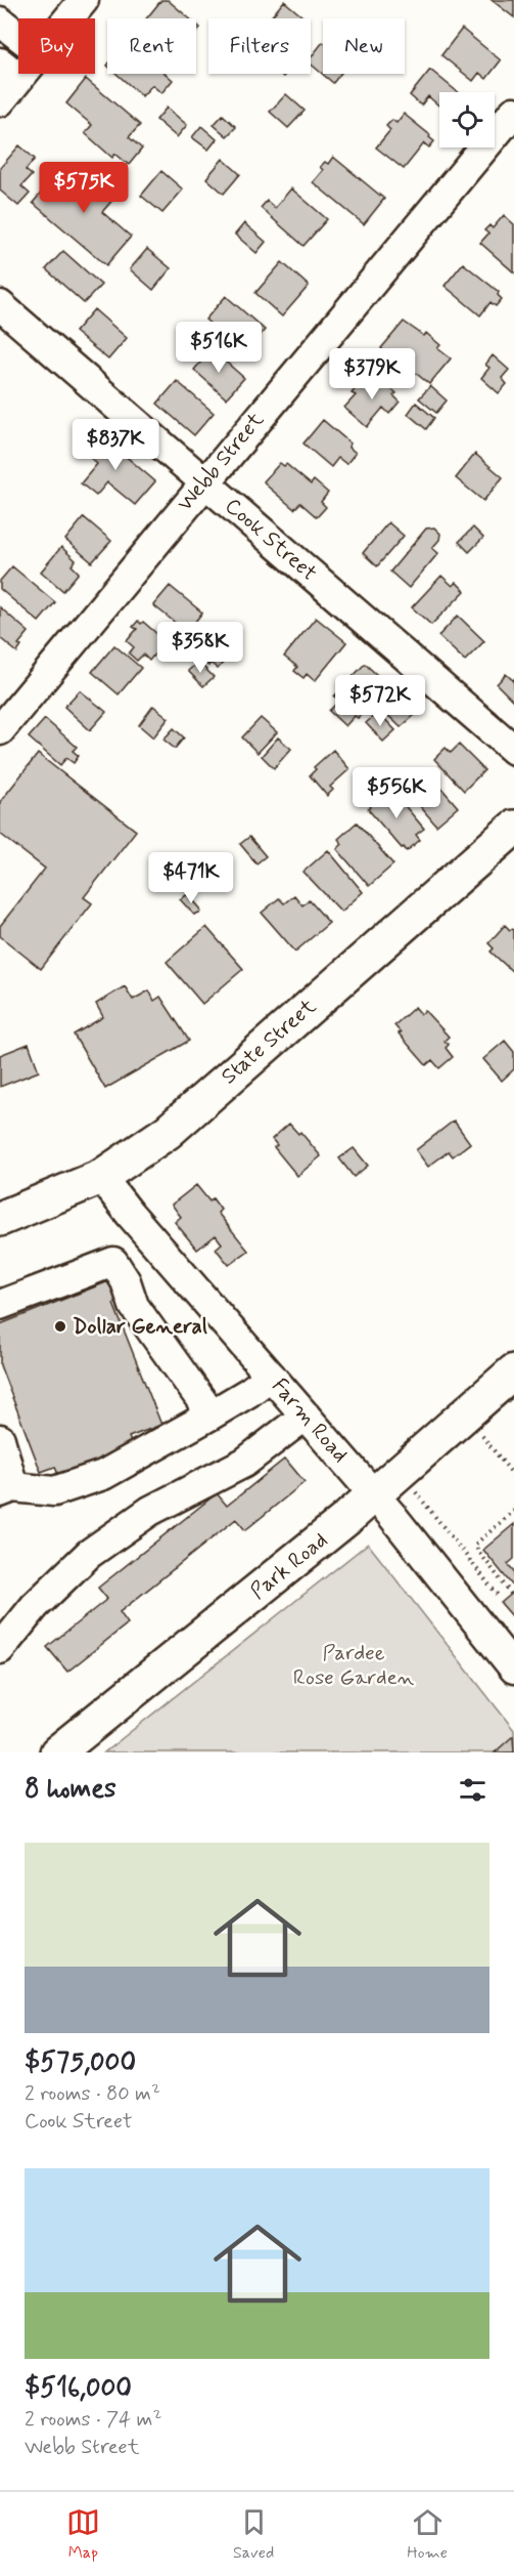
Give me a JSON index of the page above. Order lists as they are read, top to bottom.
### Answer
{
  "streets": {
    "main road": ["State Street", "Park Road"],
    "street": ["Webb Street", "Cook Street", "Farm Road"]
  },
  "crossings": [
    ["Webb Street", "Cook Street"],
    ["State Street", "Farm Road"],
    ["Farm Road", "Park Road"]
  ],
  "parks": ["Pardee Rose Garden"],
  "places": ["Dollar General"],
  "page": {
    "chip": [
      "Buy",
      "Rent",
      "Filters",
      "New"
    ],
    "price": [
      "$575K",
      "$516K",
      "$379K",
      "$837K",
      "$358K",
      "$572K",
      "$556K",
      "$471K"
    ],
    "heading": "8 homes",
    "list": [
      {
        "name": "$575,000",
        "note": "2 rooms · 80 m² · Cook Street"
      },
      {
        "name": "$516,000",
        "note": "2 rooms · 74 m² · Webb Street"
      }
    ],
    "tabs": ["Map", "Saved", "Home"]
  }
}
